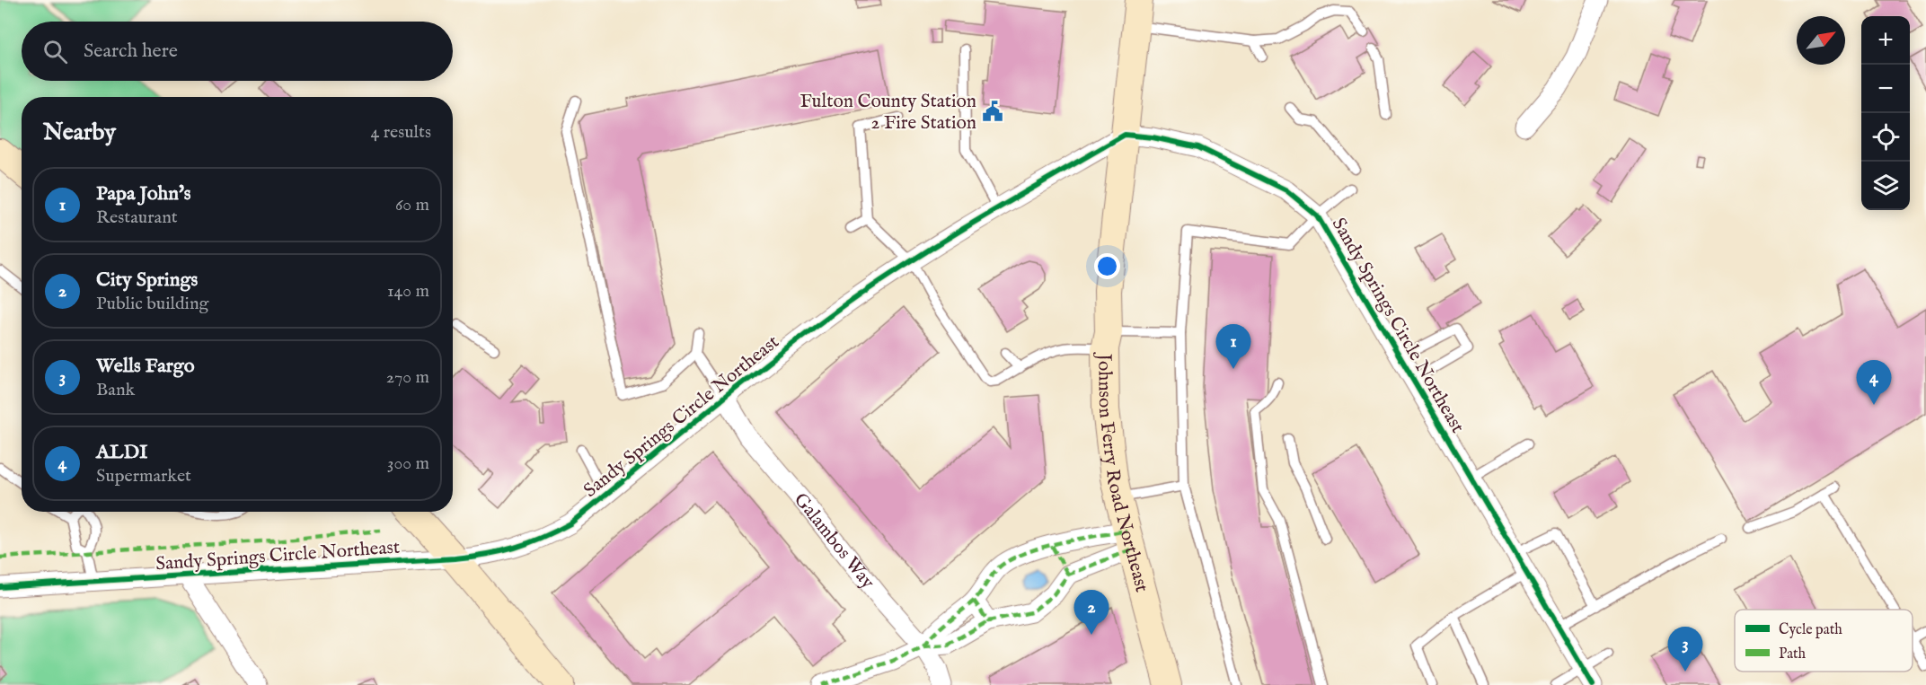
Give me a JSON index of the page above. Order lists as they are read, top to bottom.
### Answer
{
  "streets": {
    "street": ["Sandy Springs Circle Northeast", "Johnson Ferry Road Northeast", "Galambos Way"]
  },
  "crossings": [
    ["Sandy Springs Circle Northeast", "Johnson Ferry Road Northeast"],
    ["Sandy Springs Circle Northeast", "Galambos Way"]
  ],
  "places": {
    "public building": ["Fulton County Station 2 Fire Station"]
  },
  "legend": ["Cycle path", "Path"],
  "north": "top right",
  "page": {
    "map_buttons": ["+", "−"],
    "search": "Search here",
    "heading": ["Nearby", "4 results"],
    "list": [
      {
        "mark": "1",
        "name": "Papa John's",
        "note": "Restaurant",
        "value": "60 m"
      },
      {
        "mark": "2",
        "name": "City Springs",
        "note": "Public building",
        "value": "140 m"
      },
      {
        "mark": "3",
        "name": "Wells Fargo",
        "note": "Bank",
        "value": "270 m"
      },
      {
        "mark": "4",
        "name": "ALDI",
        "note": "Supermarket",
        "value": "300 m"
      }
    ],
    "pins": [
      "1",
      "4",
      "2",
      "3"
    ]
  }
}
